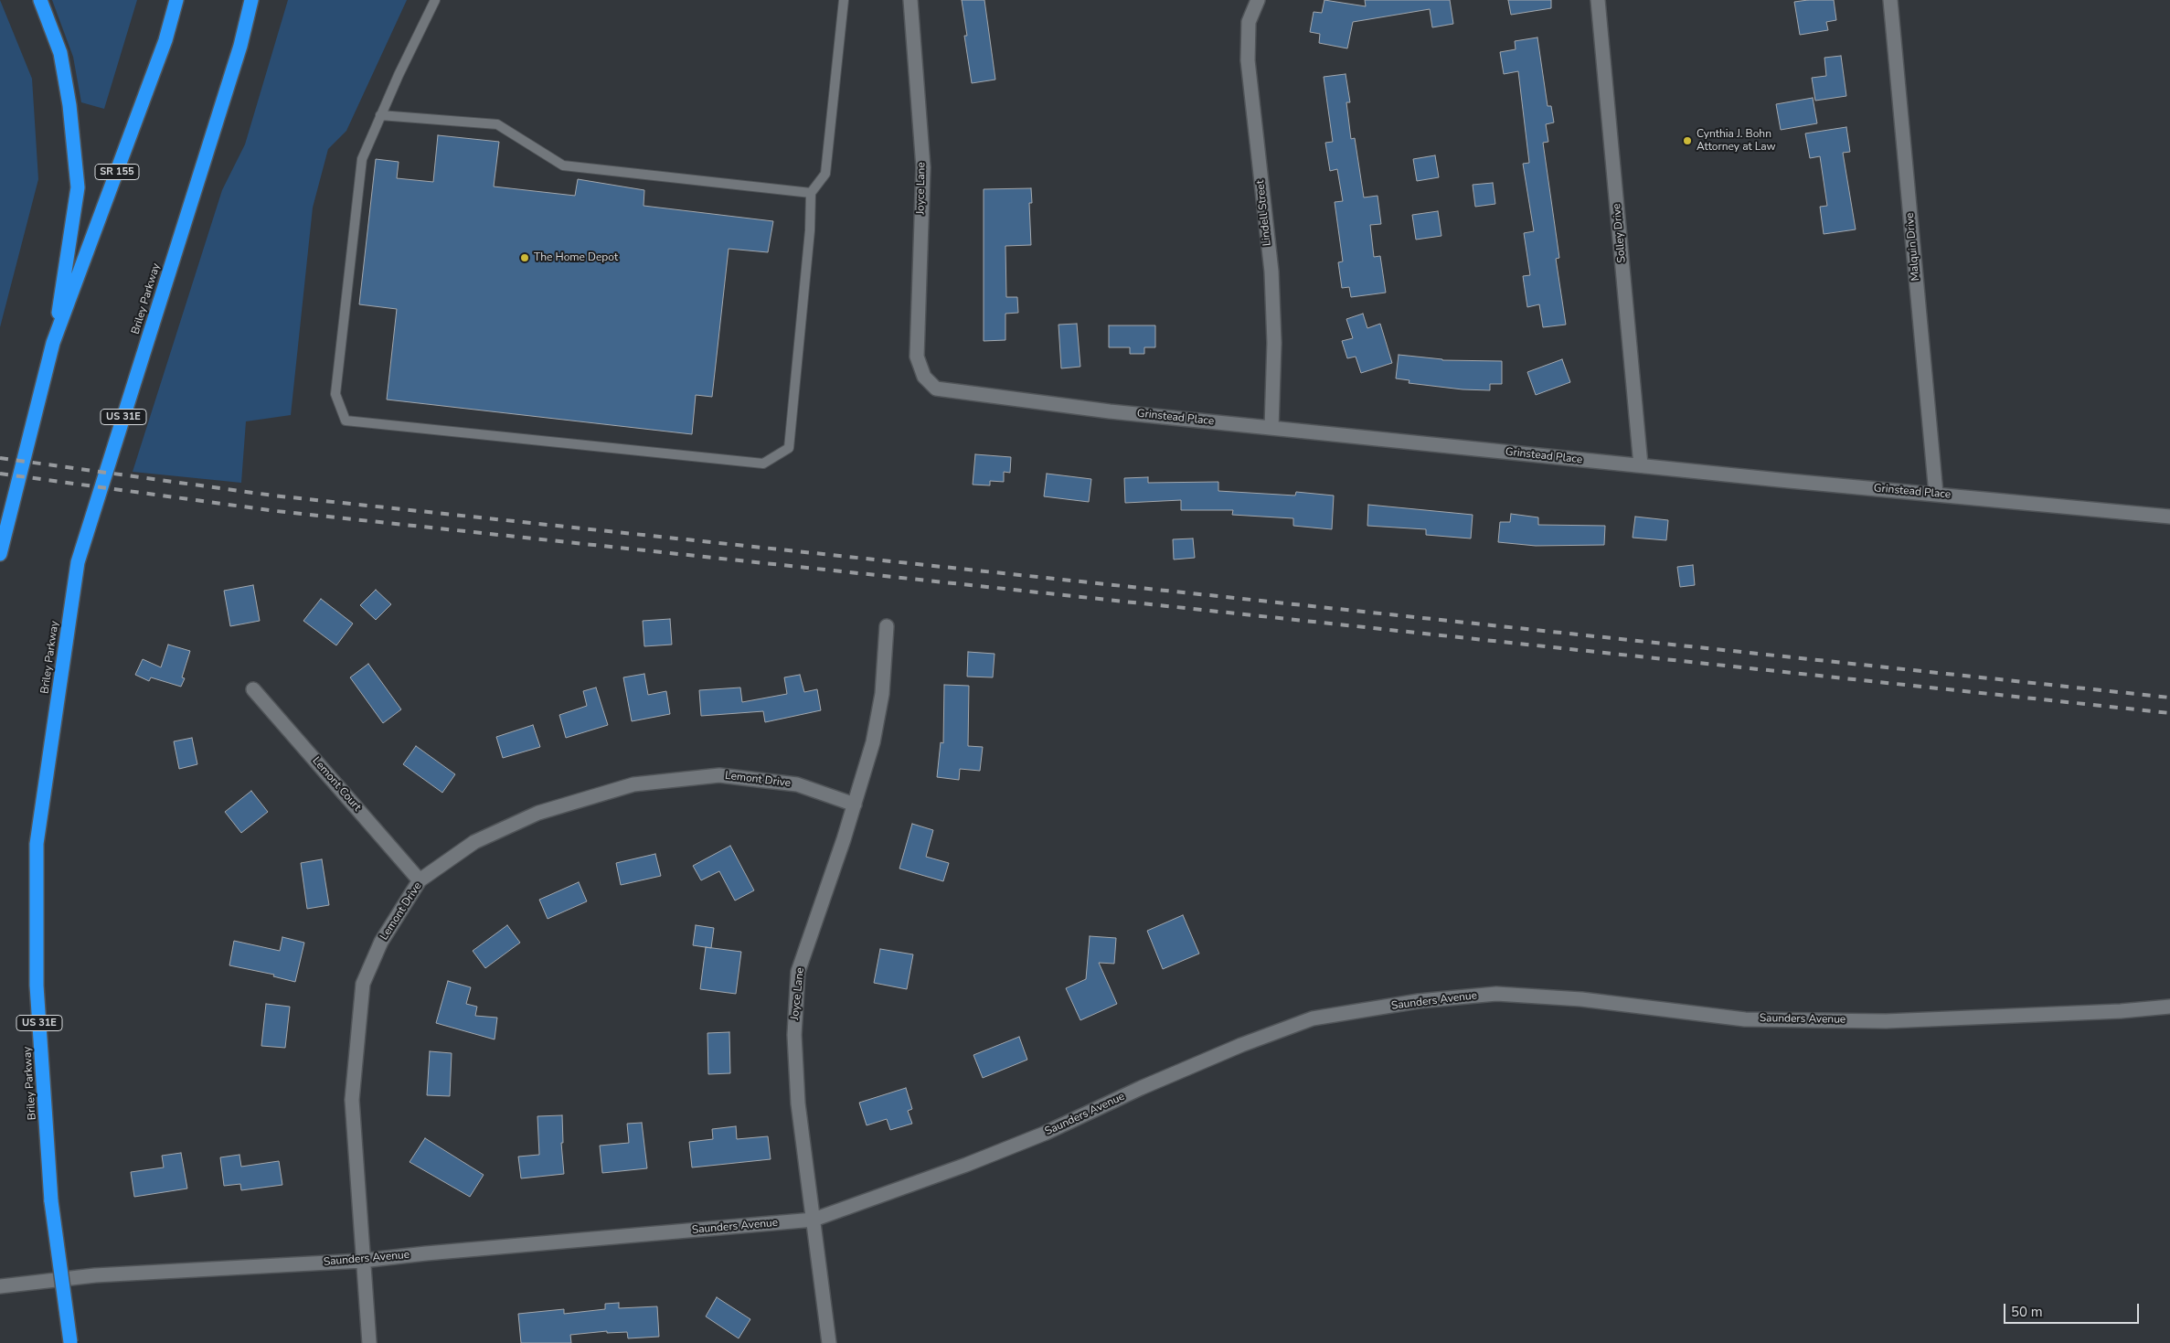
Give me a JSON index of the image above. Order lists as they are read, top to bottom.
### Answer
{
  "streets": {
    "highway": ["SR 155", "Briley Parkway", "US 31E"],
    "street": [
      "Joyce Lane",
      "Lindell Street",
      "Solley Drive",
      "Malquin Drive",
      "Grinstead Place",
      "Lemont Drive",
      "Lemont Court",
      "Saunders Avenue"
    ]
  },
  "crossings": [
    ["Joyce Lane", "Grinstead Place"],
    ["Joyce Lane", "Lemont Drive"],
    ["Joyce Lane", "Saunders Avenue"],
    ["Lindell Street", "Grinstead Place"],
    ["Solley Drive", "Grinstead Place"],
    ["Malquin Drive", "Grinstead Place"],
    ["Lemont Drive", "Lemont Court"],
    ["Lemont Drive", "Saunders Avenue"]
  ],
  "places": ["Cynthia J. Bohn Attorney at Law", "The Home Depot"],
  "scale_bar": "50 m"
}
